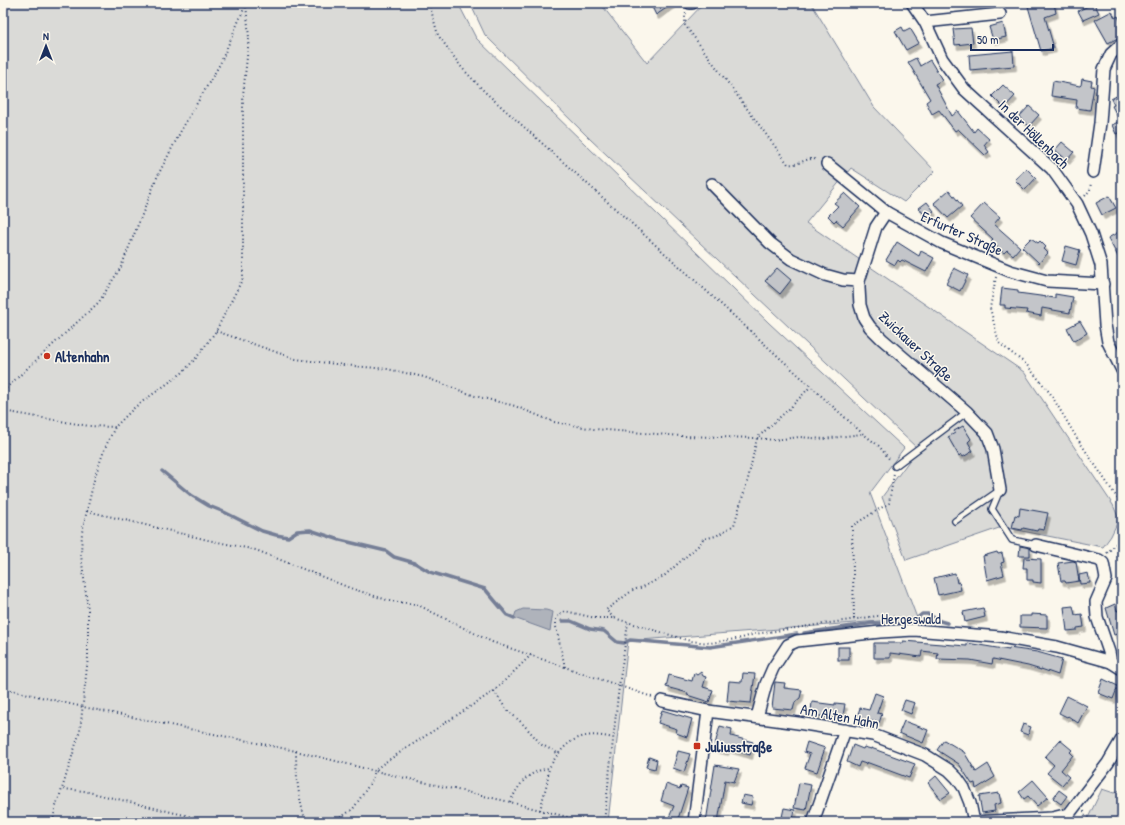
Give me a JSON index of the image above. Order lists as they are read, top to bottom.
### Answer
{
  "streets": {
    "street": [
      "In der Höllenbach",
      "Erfurter Straße",
      "Zwickauer Straße",
      "Hergeswald",
      "Am Alten Hahn"
    ]
  },
  "crossings": [
    ["In der Höllenbach", "Erfurter Straße"],
    ["Erfurter Straße", "Zwickauer Straße"],
    ["Hergeswald", "Am Alten Hahn"]
  ],
  "places": {
    "other": ["Altenhahn"],
    "transit": ["Juliusstraße"]
  },
  "scale_bar": "50 m",
  "north": "top"
}
